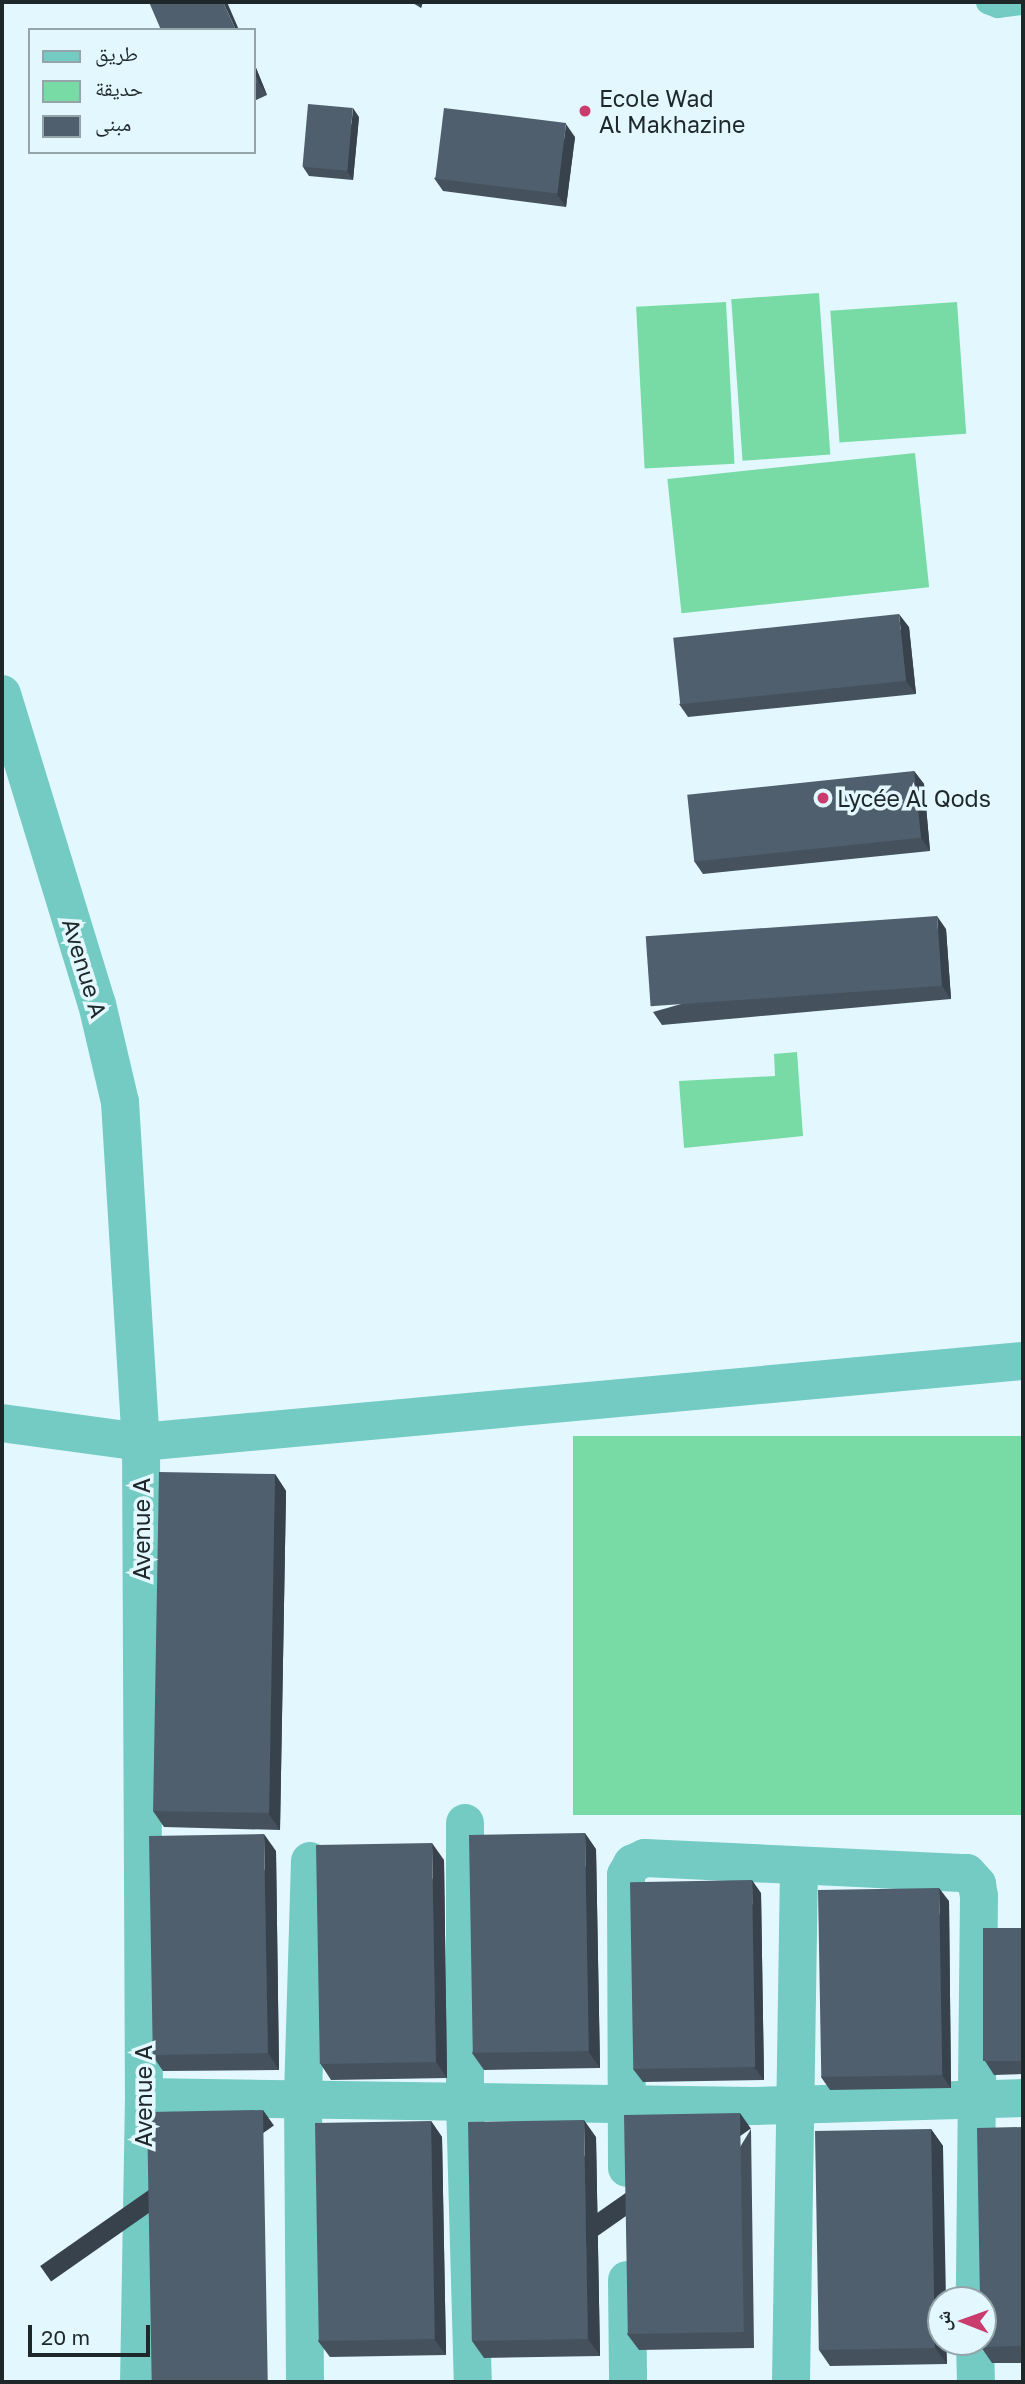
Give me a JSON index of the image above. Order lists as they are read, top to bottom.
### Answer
{
  "streets": {
    "street": ["Avenue A"]
  },
  "places": ["Ecole Wad Al Makhazine", "Lycée Al Qods"],
  "legend": ["طريق", "حديقة", "مبنى"],
  "scale_bar": "20 m",
  "north": "left"
}
